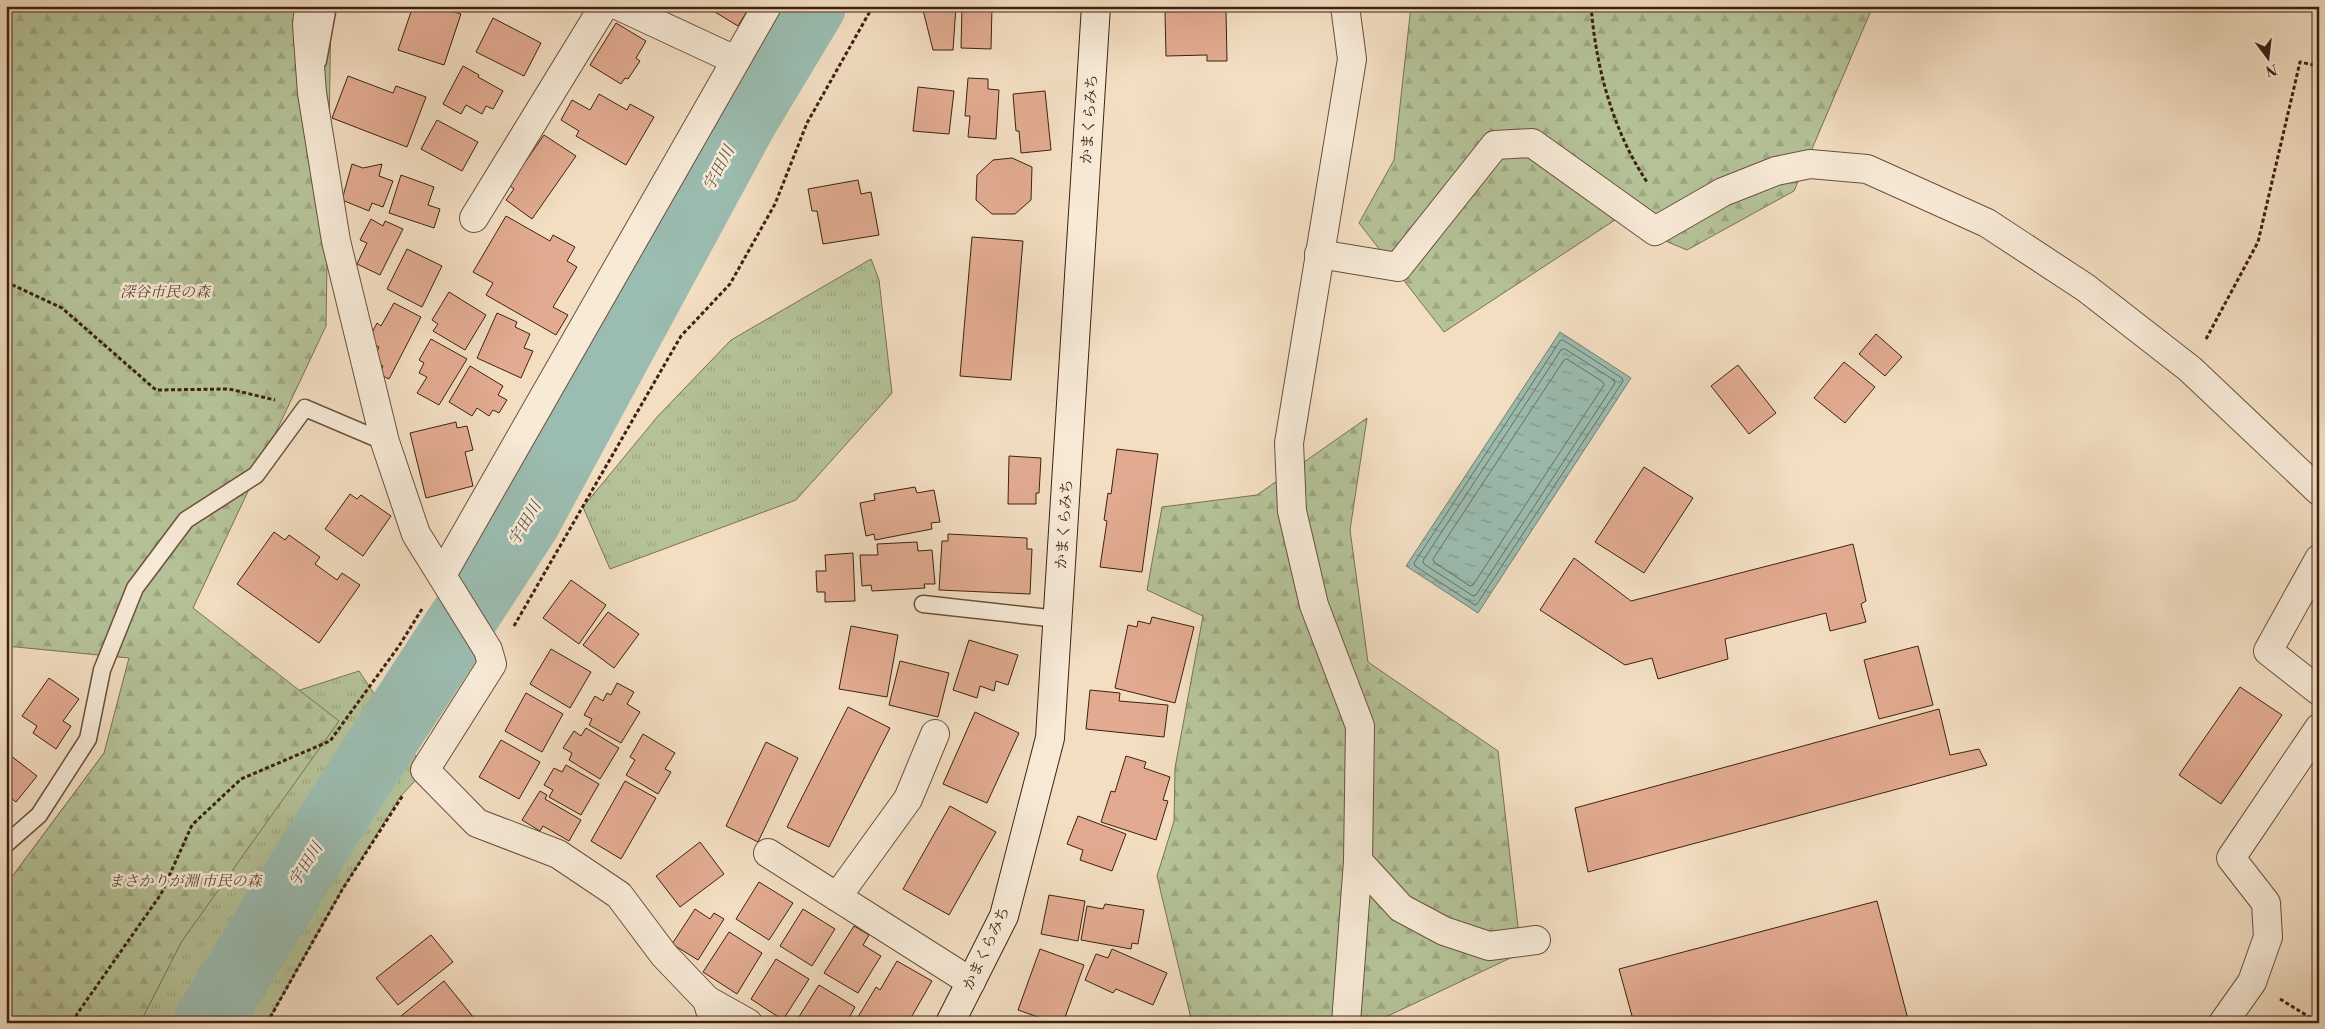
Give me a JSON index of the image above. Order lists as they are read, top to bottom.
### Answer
{
  "streets": {
    "street": ["かまくらみち"]
  },
  "water": ["宇田川"],
  "parks": ["深谷市民の森", "まさかりが淵 市民の森"],
  "north": "bottom"
}
